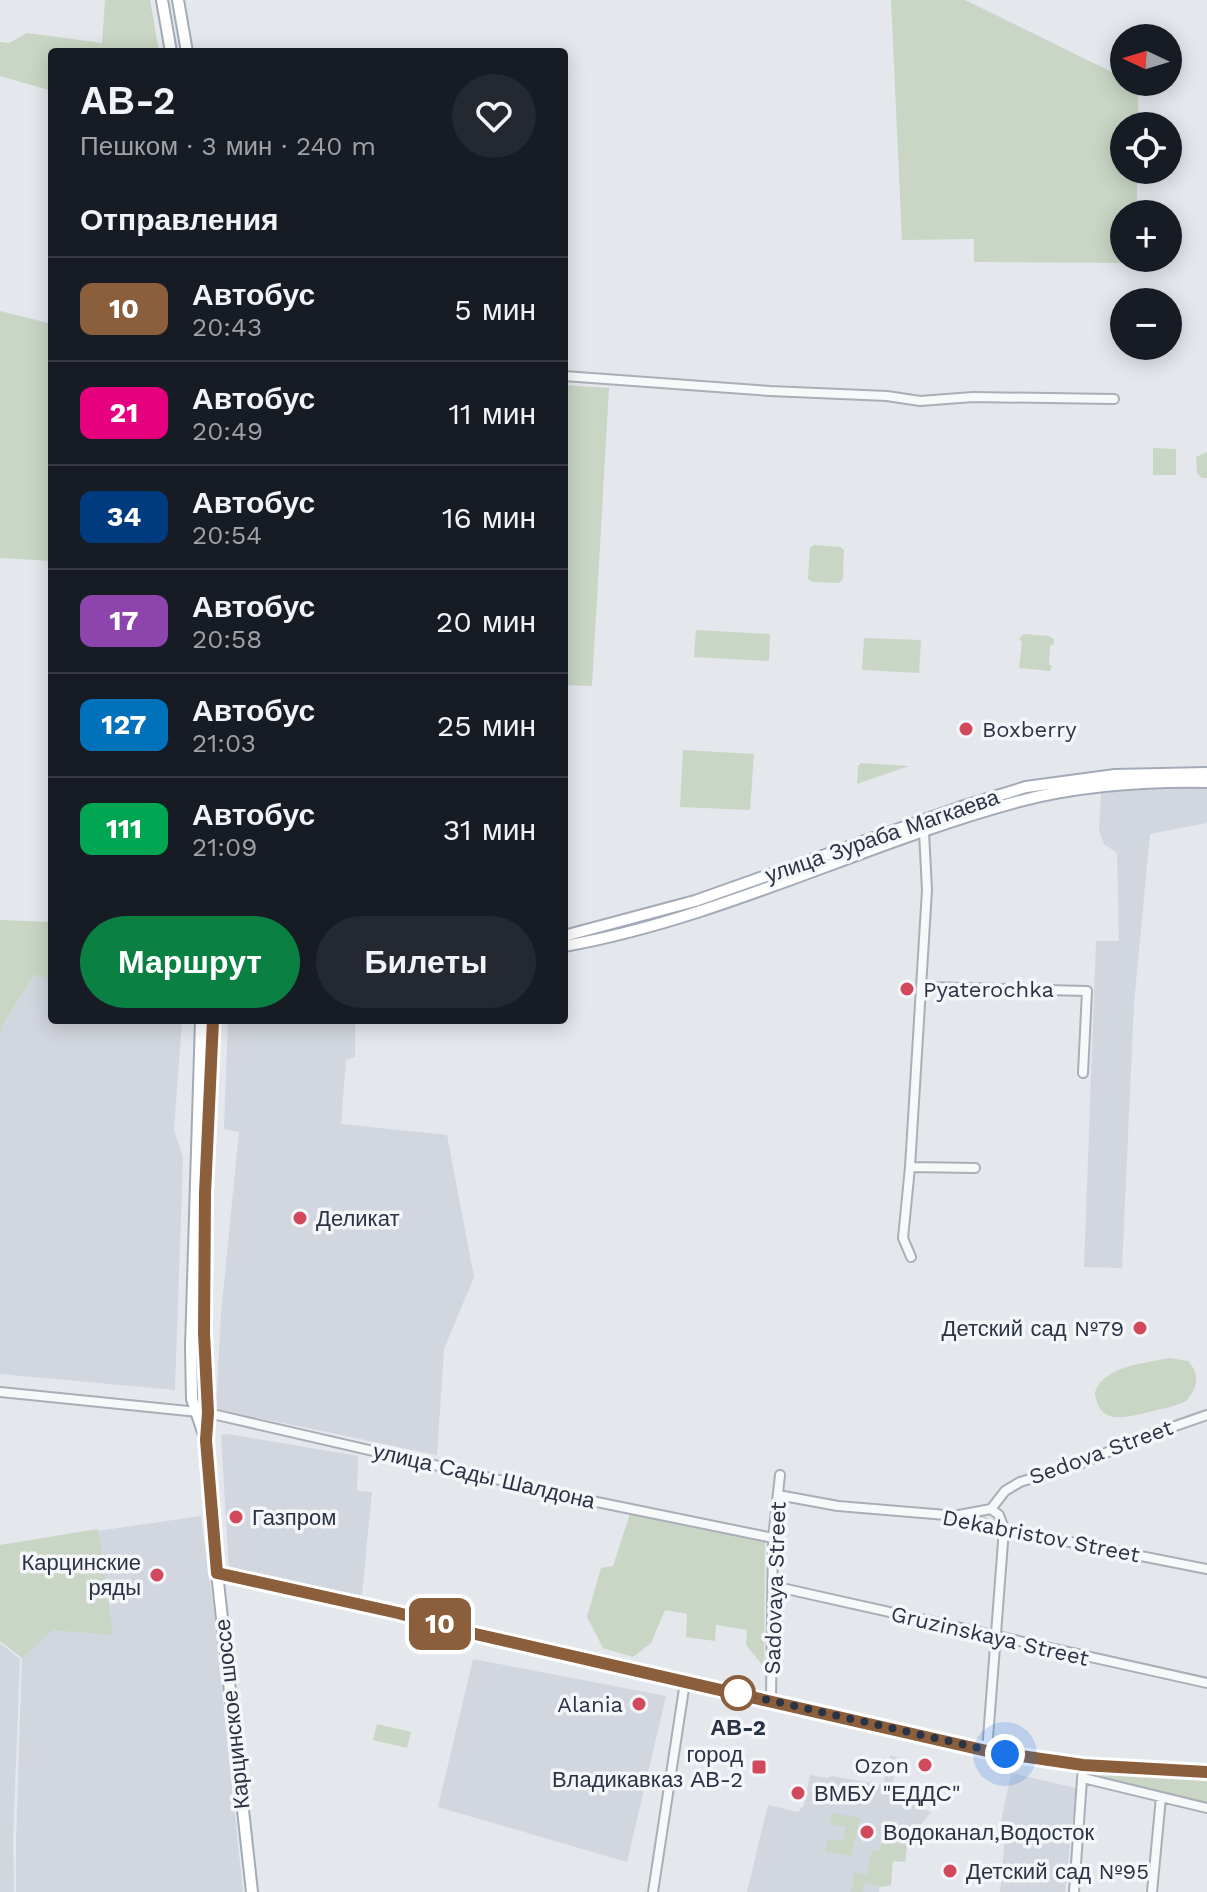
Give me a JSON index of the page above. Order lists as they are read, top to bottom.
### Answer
{
  "streets": {
    "main road": ["улица Зураба Магкаева", "Карцинское шоссе"],
    "street": [
      "Sedova Street",
      "улица Сады Шалдона",
      "Dekabristov Street",
      "Sadovaya Street",
      "Gruzinskaya Street"
    ]
  },
  "crossings": [
    ["улица Сады Шалдона", "Sadovaya Street"],
    ["улица Сады Шалдона", "Карцинское шоссе"],
    ["Dekabristov Street", "Sadovaya Street"],
    ["Sadovaya Street", "Gruzinskaya Street"]
  ],
  "places": {
    "other": [
      "Boxberry",
      "Pyaterochka",
      "Деликат",
      "Детский сад №79",
      "Газпром",
      "Карцинские ряды",
      "АВ-2",
      "Alania",
      "Ozon",
      "ВМБУ \"ЕДДС\"",
      "Водоканал,Водосток",
      "Детский сад №95"
    ],
    "transit": ["город Владикавказ АВ-2"]
  },
  "lines": ["bus line 10"],
  "north": "left",
  "page": {
    "on_map": "10",
    "map_buttons": ["+", "−"],
    "heading": [
      ["АВ-2", "Пешком · 3 мин · 240 m"],
      "Отправления"
    ],
    "list": [
      {
        "mark": "10",
        "name": "Автобус",
        "note": "20:43",
        "value": "5 мин"
      },
      {
        "mark": "21",
        "name": "Автобус",
        "note": "20:49",
        "value": "11 мин"
      },
      {
        "mark": "34",
        "name": "Автобус",
        "note": "20:54",
        "value": "16 мин"
      },
      {
        "mark": "17",
        "name": "Автобус",
        "note": "20:58",
        "value": "20 мин"
      },
      {
        "mark": "127",
        "name": "Автобус",
        "note": "21:03",
        "value": "25 мин"
      },
      {
        "mark": "111",
        "name": "Автобус",
        "note": "21:09",
        "value": "31 мин"
      }
    ],
    "buttons": ["Маршрут", "Билеты"]
  }
}
